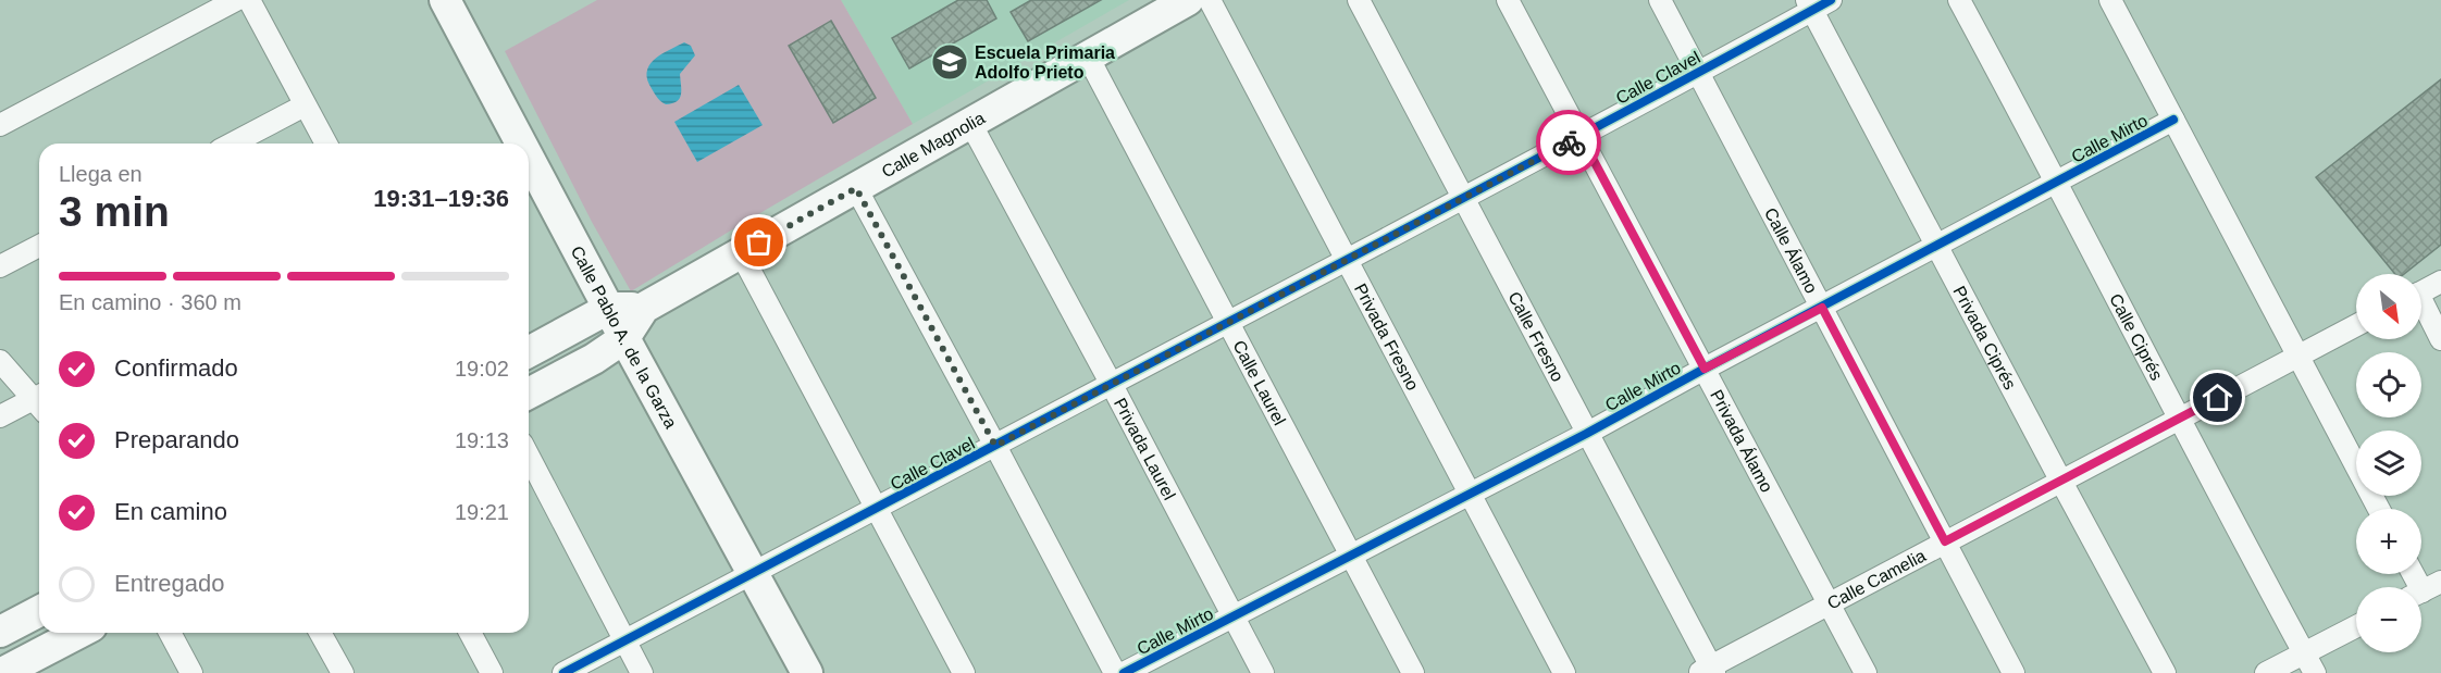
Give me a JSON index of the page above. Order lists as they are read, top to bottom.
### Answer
{
  "streets": {
    "street": [
      "Calle Clavel",
      "Calle Mirto",
      "Calle Magnolia",
      "Calle Álamo",
      "Calle Pablo A. de la Garza",
      "Privada Fresno",
      "Calle Fresno",
      "Privada Ciprés",
      "Calle Ciprés",
      "Calle Laurel",
      "Privada Álamo",
      "Privada Laurel",
      "Calle Camelia"
    ]
  },
  "crossings": [
    ["Calle Clavel", "Calle Álamo"],
    ["Calle Clavel", "Calle Pablo A. de la Garza"],
    ["Calle Clavel", "Privada Fresno"],
    ["Calle Clavel", "Calle Fresno"],
    ["Calle Clavel", "Privada Ciprés"],
    ["Calle Clavel", "Calle Laurel"],
    ["Calle Clavel", "Privada Álamo"],
    ["Calle Clavel", "Privada Laurel"],
    ["Calle Mirto", "Calle Álamo"],
    ["Calle Mirto", "Privada Fresno"],
    ["Calle Mirto", "Calle Fresno"],
    ["Calle Mirto", "Privada Ciprés"],
    ["Calle Mirto", "Calle Ciprés"],
    ["Calle Mirto", "Calle Laurel"],
    ["Calle Mirto", "Privada Álamo"],
    ["Calle Mirto", "Privada Laurel"],
    ["Calle Magnolia", "Calle Pablo A. de la Garza"],
    ["Calle Magnolia", "Calle Laurel"],
    ["Calle Magnolia", "Privada Laurel"],
    ["Calle Álamo", "Calle Camelia"],
    ["Calle Fresno", "Calle Camelia"],
    ["Privada Ciprés", "Calle Camelia"],
    ["Calle Ciprés", "Calle Camelia"],
    ["Privada Álamo", "Calle Camelia"]
  ],
  "places": {
    "school or university": ["Escuela Primaria Adolfo Prieto"]
  },
  "north": "bottom right",
  "page": {
    "heading": ["3 min", "Llega en", "19:31–19:36"],
    "bar": "En camino · 360 m",
    "map_buttons": ["+", "−"],
    "list": [
      ["Confirmado", "19:02"],
      ["Preparando", "19:13"],
      ["En camino", "19:21"],
      "Entregado"
    ]
  }
}
